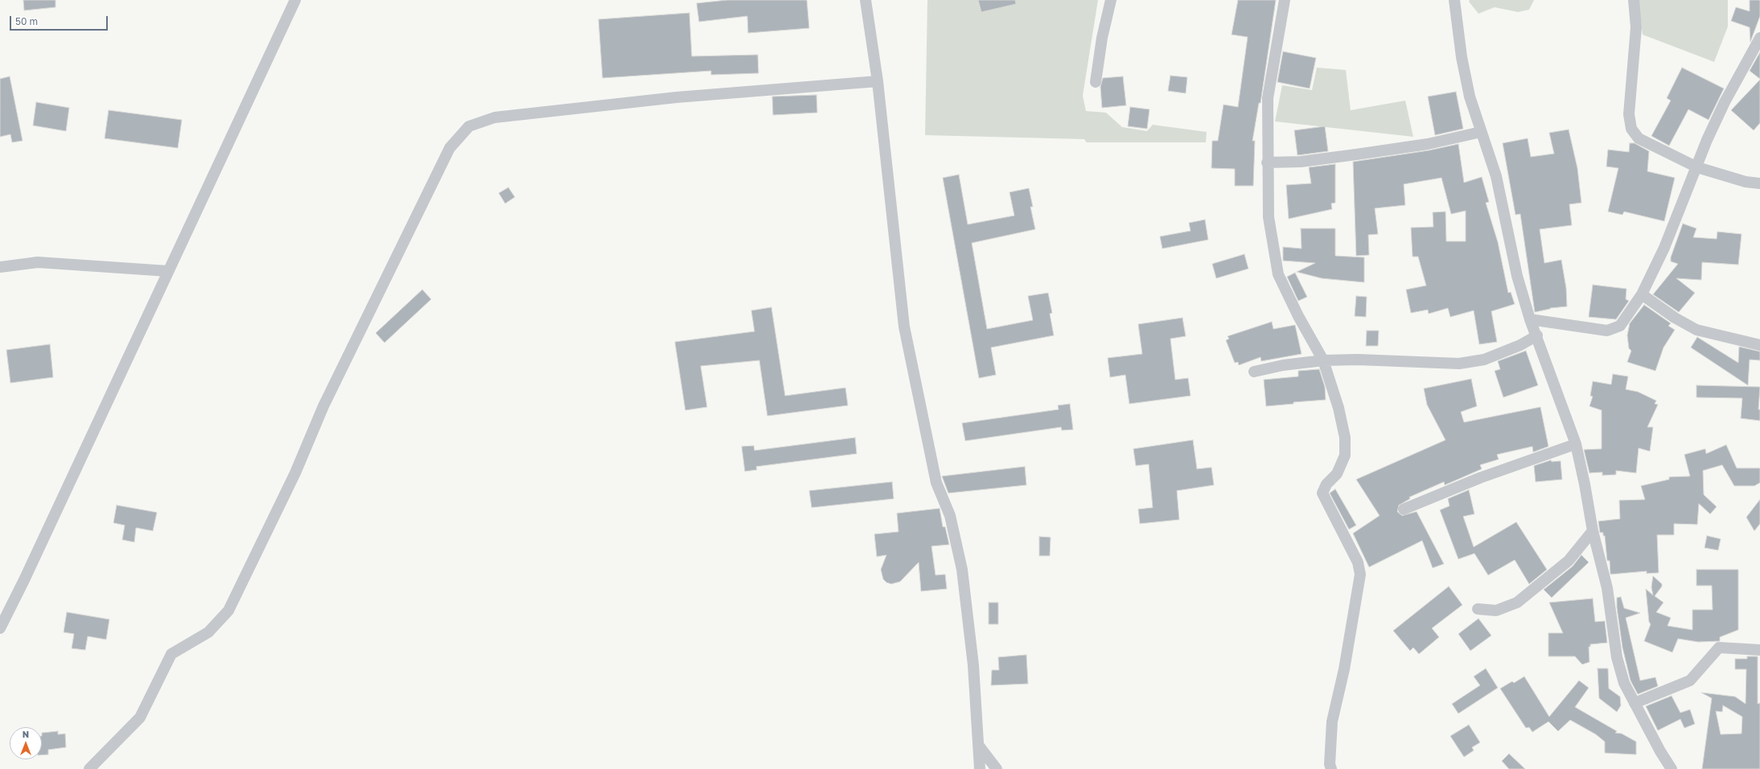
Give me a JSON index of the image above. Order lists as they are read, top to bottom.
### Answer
{
  "scale_bar": "50 m",
  "north": "top"
}
